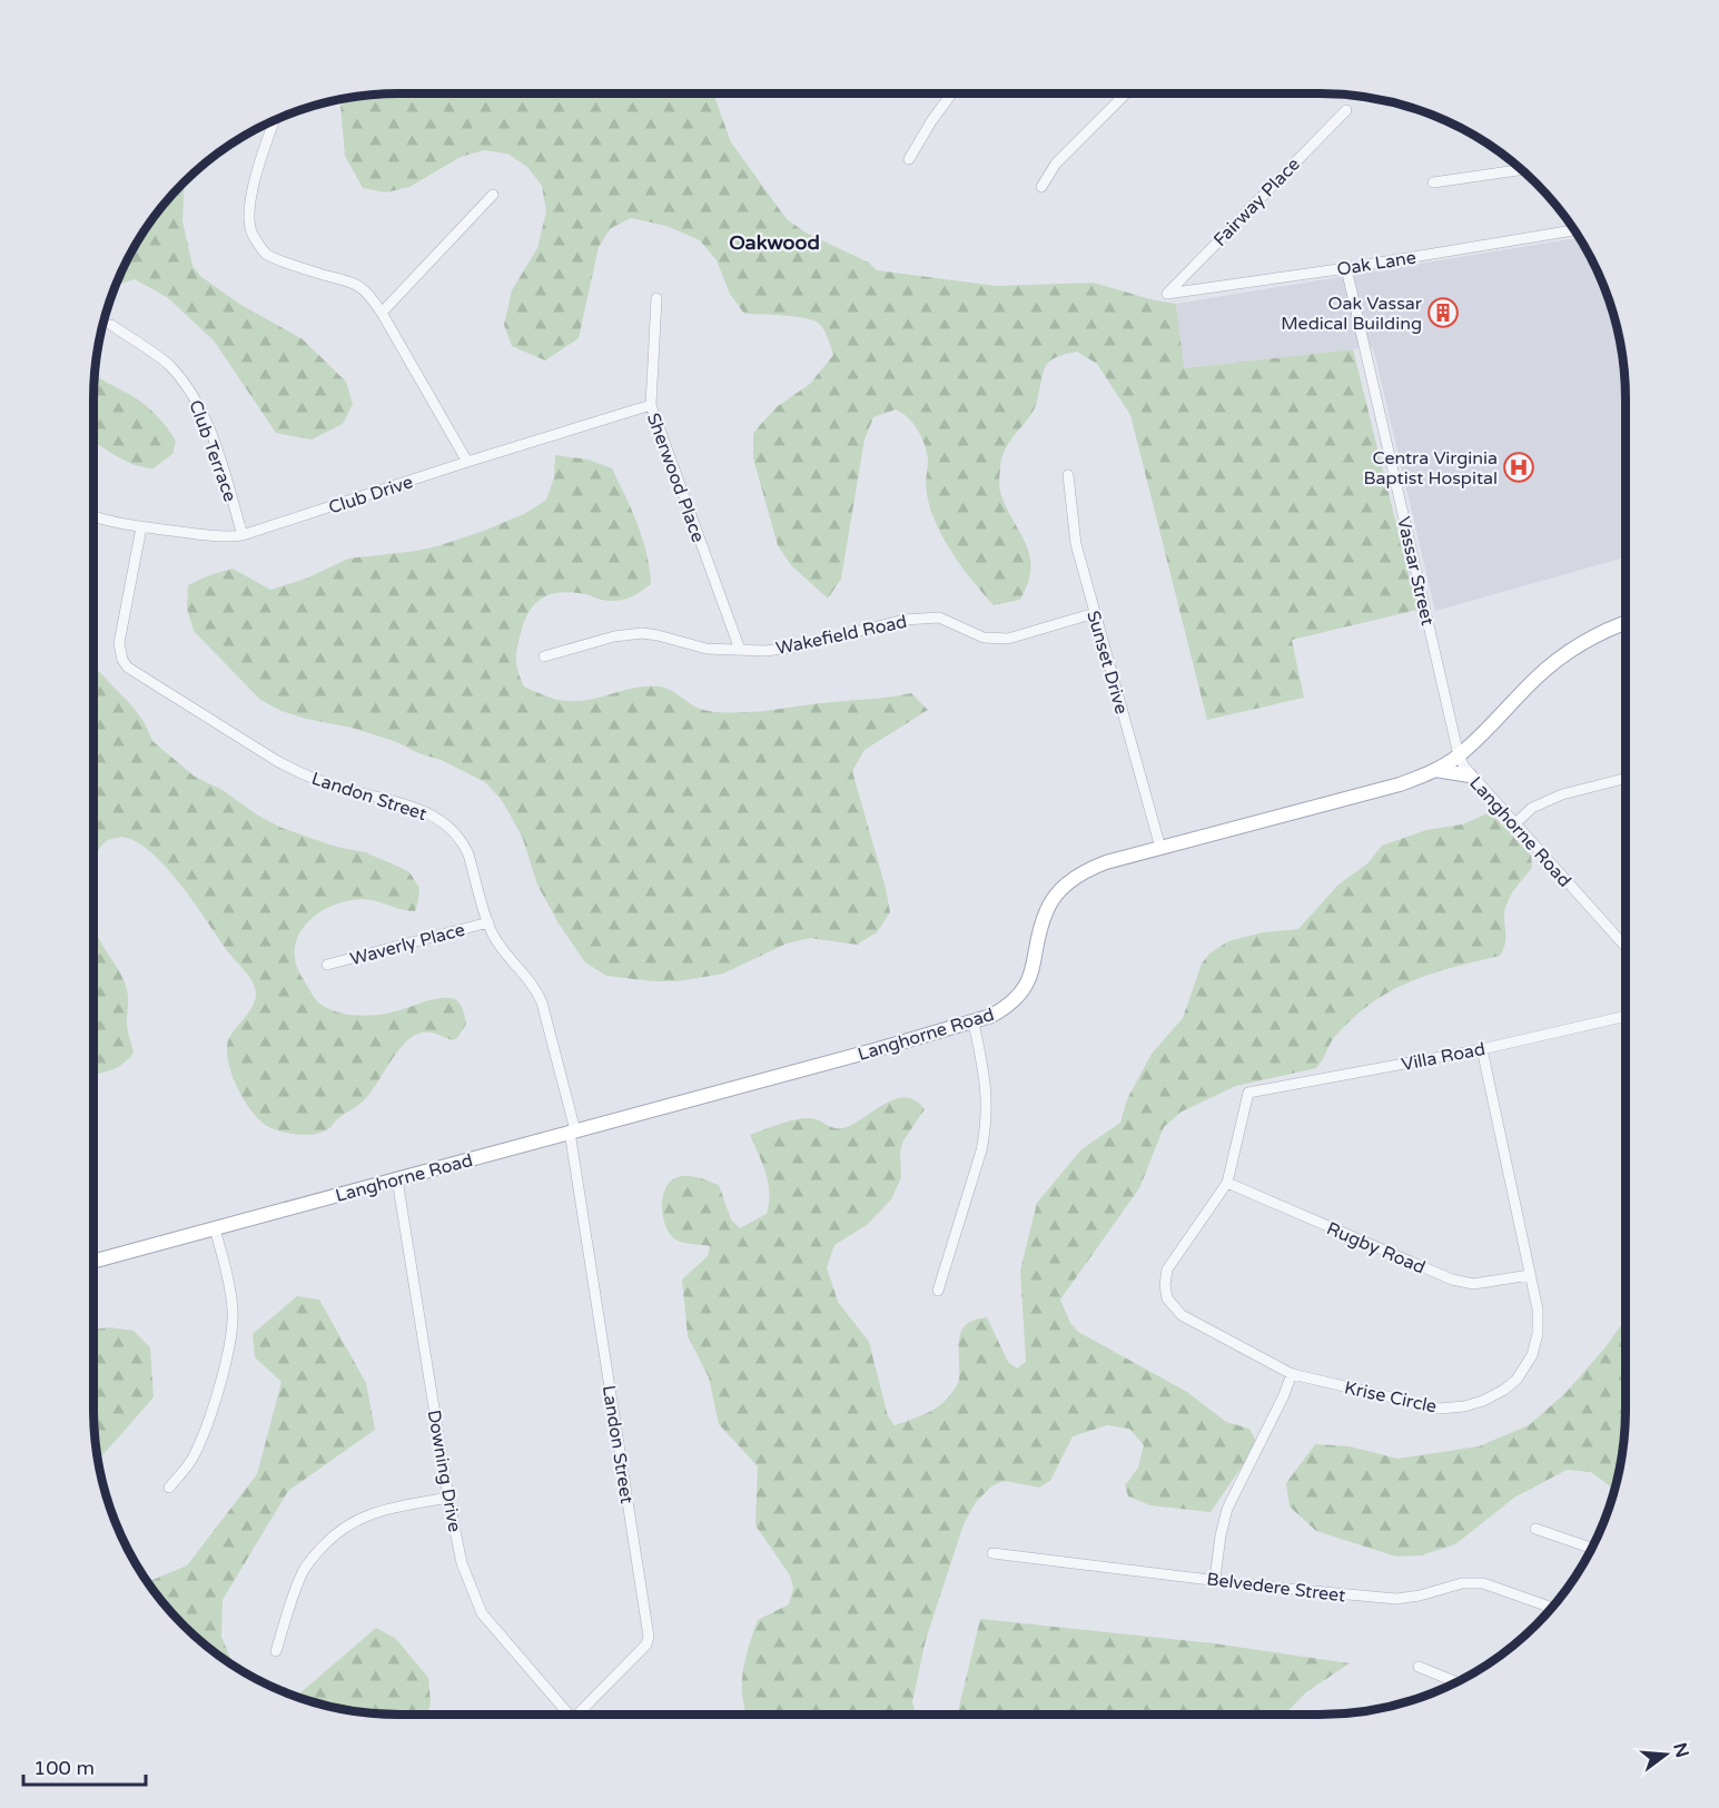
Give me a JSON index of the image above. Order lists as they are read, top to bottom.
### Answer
{
  "streets": {
    "main road": ["Langhorne Road"],
    "street": [
      "Fairway Place",
      "Oak Lane",
      "Club Terrace",
      "Sherwood Place",
      "Club Drive",
      "Vassar Street",
      "Wakefield Road",
      "Sunset Drive",
      "Landon Street",
      "Waverly Place",
      "Villa Road",
      "Rugby Road",
      "Krise Circle",
      "Downing Drive",
      "Belvedere Street"
    ]
  },
  "crossings": [
    ["Fairway Place", "Oak Lane"],
    ["Oak Lane", "Vassar Street"],
    ["Club Terrace", "Club Drive"],
    ["Sherwood Place", "Club Drive"],
    ["Sherwood Place", "Wakefield Road"],
    ["Club Drive", "Landon Street"],
    ["Vassar Street", "Langhorne Road"],
    ["Wakefield Road", "Sunset Drive"],
    ["Sunset Drive", "Langhorne Road"],
    ["Landon Street", "Langhorne Road"],
    ["Landon Street", "Waverly Place"],
    ["Langhorne Road", "Downing Drive"],
    ["Villa Road", "Krise Circle"],
    ["Rugby Road", "Krise Circle"]
  ],
  "districts": ["Oakwood"],
  "places": {
    "building": ["Oak Vassar Medical Building"],
    "hospital": ["Centra Virginia Baptist Hospital"]
  },
  "scale_bar": "100 m",
  "north": "right"
}
